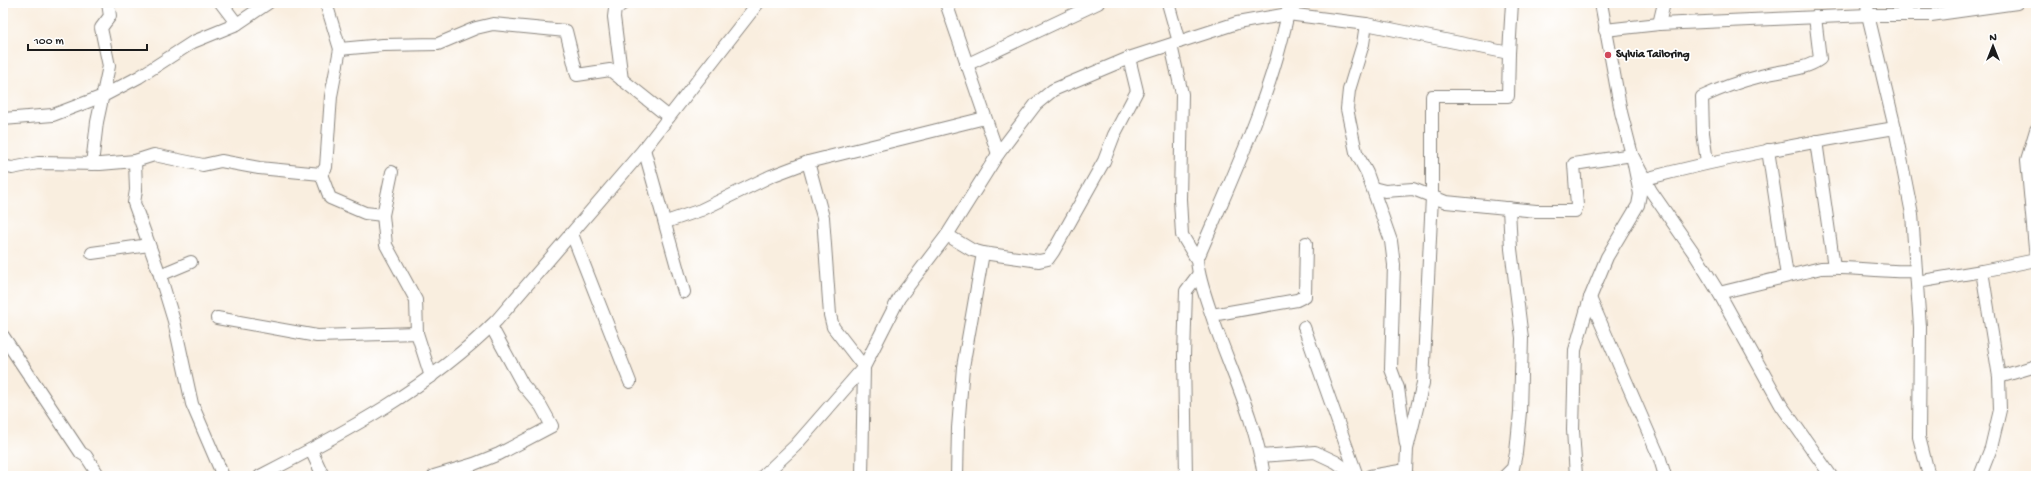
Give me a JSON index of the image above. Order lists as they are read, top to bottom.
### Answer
{
  "places": ["Sylvia Tailoring"],
  "scale_bar": "100 m",
  "north": "top"
}
